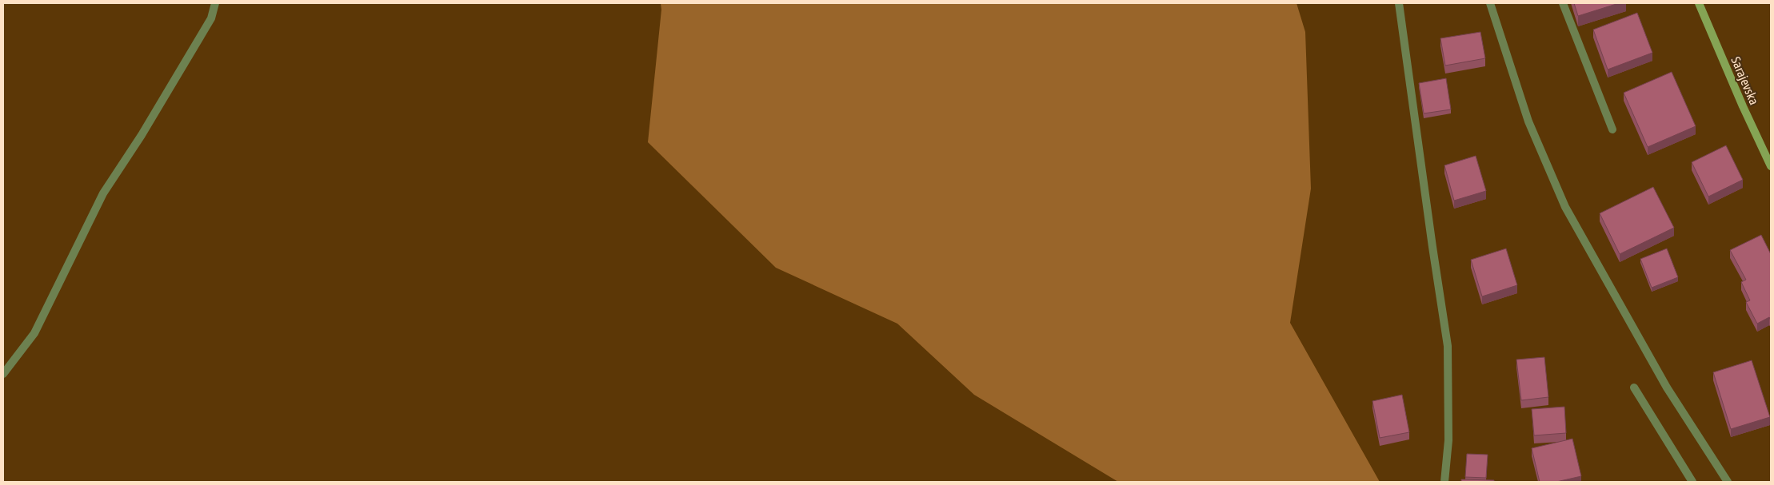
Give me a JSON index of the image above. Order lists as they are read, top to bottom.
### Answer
{
  "streets": {
    "main road": ["Sarajevska"]
  }
}
